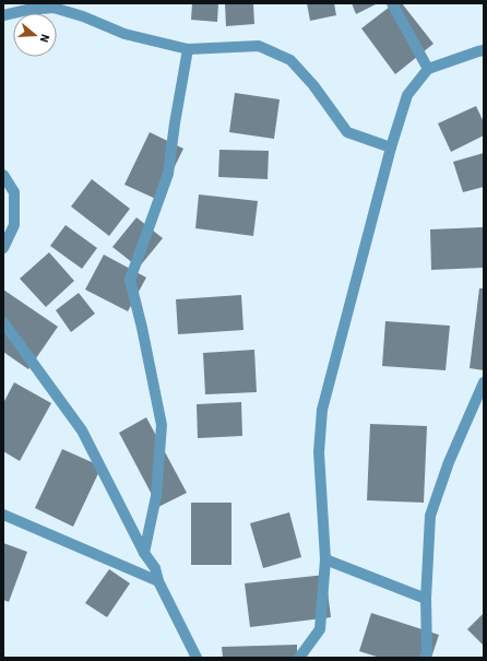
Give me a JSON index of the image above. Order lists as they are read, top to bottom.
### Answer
{
  "north": "right"
}
